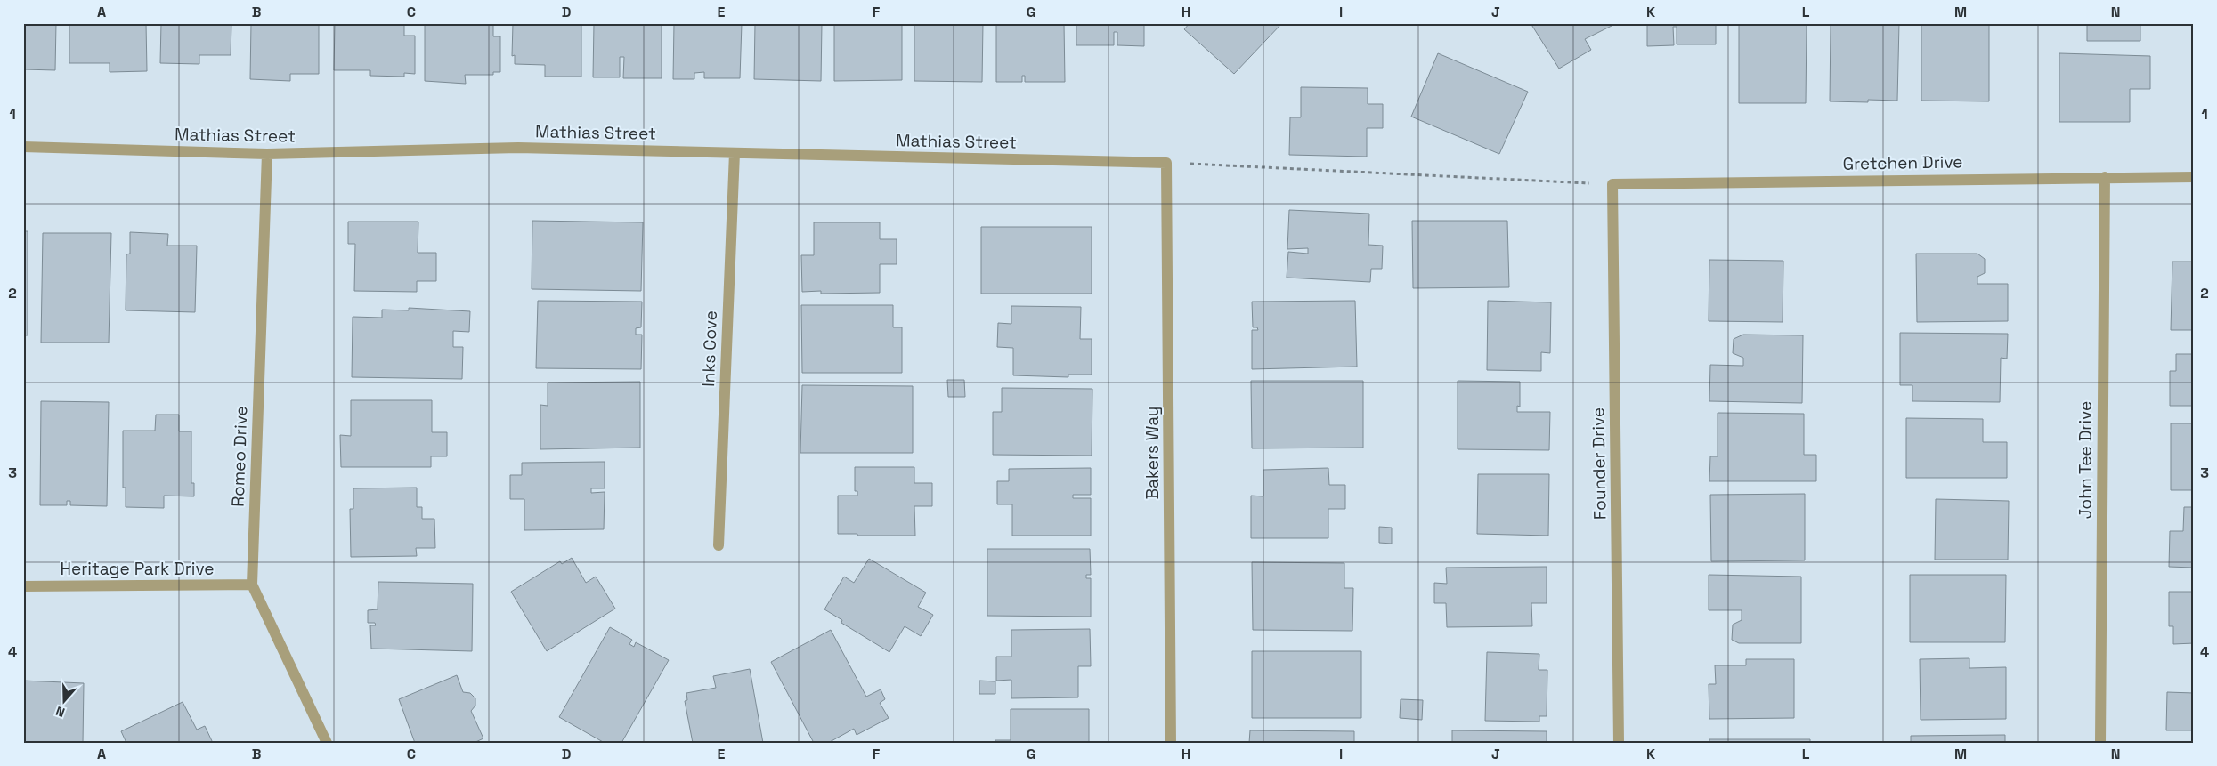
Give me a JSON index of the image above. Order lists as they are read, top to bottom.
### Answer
{
  "streets": {
    "street": [
      "Mathias Street",
      "Gretchen Drive",
      "Inks Cove",
      "Bakers Way",
      "Romeo Drive",
      "John Tee Drive",
      "Founder Drive",
      "Heritage Park Drive"
    ]
  },
  "crossings": [
    ["Mathias Street", "Inks Cove"],
    ["Mathias Street", "Bakers Way"],
    ["Mathias Street", "Romeo Drive"],
    ["Gretchen Drive", "John Tee Drive"],
    ["Gretchen Drive", "Founder Drive"],
    ["Romeo Drive", "Heritage Park Drive"]
  ],
  "north": "bottom",
  "grid": {
    "columns": [
      "A",
      "B",
      "C",
      "D",
      "E",
      "F",
      "G",
      "H",
      "I",
      "J",
      "K",
      "L",
      "M",
      "N"
    ],
    "rows": [
      "1",
      "2",
      "3",
      "4"
    ]
  }
}
